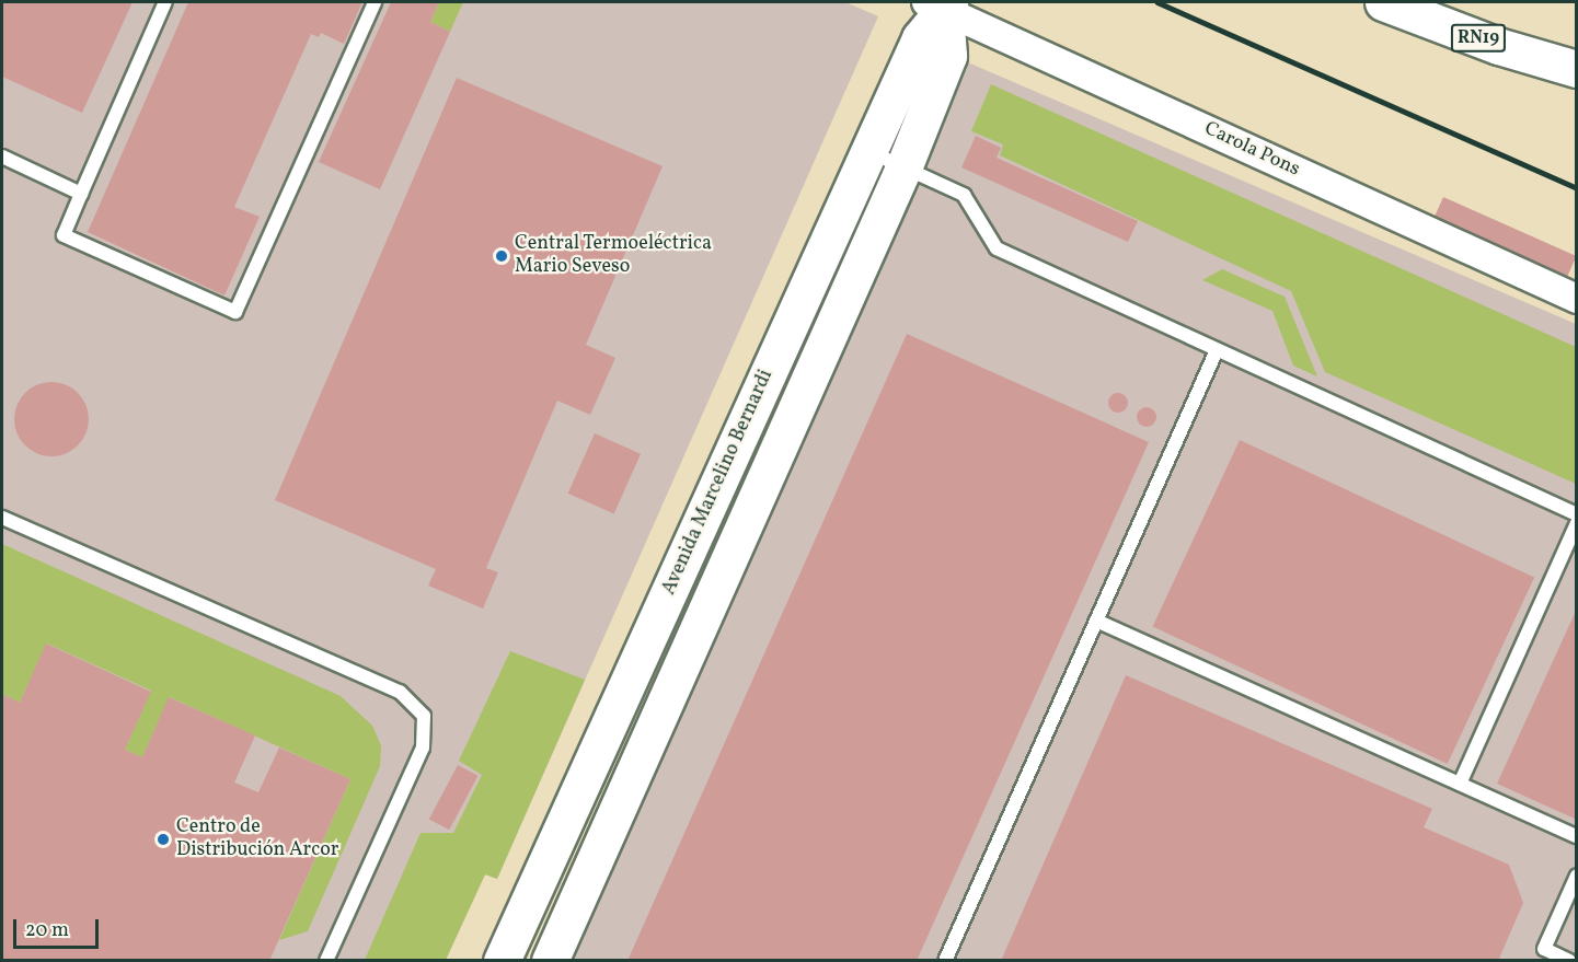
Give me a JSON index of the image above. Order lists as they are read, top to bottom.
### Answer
{
  "streets": {
    "main road": ["RN19", "Avenida Marcelino Bernardi"],
    "street": ["Carola Pons"]
  },
  "crossings": [
    ["Carola Pons", "Avenida Marcelino Bernardi"]
  ],
  "places": ["Central Termoeléctrica Mario Seveso", "Centro de Distribución Arcor"],
  "scale_bar": "20 m"
}
